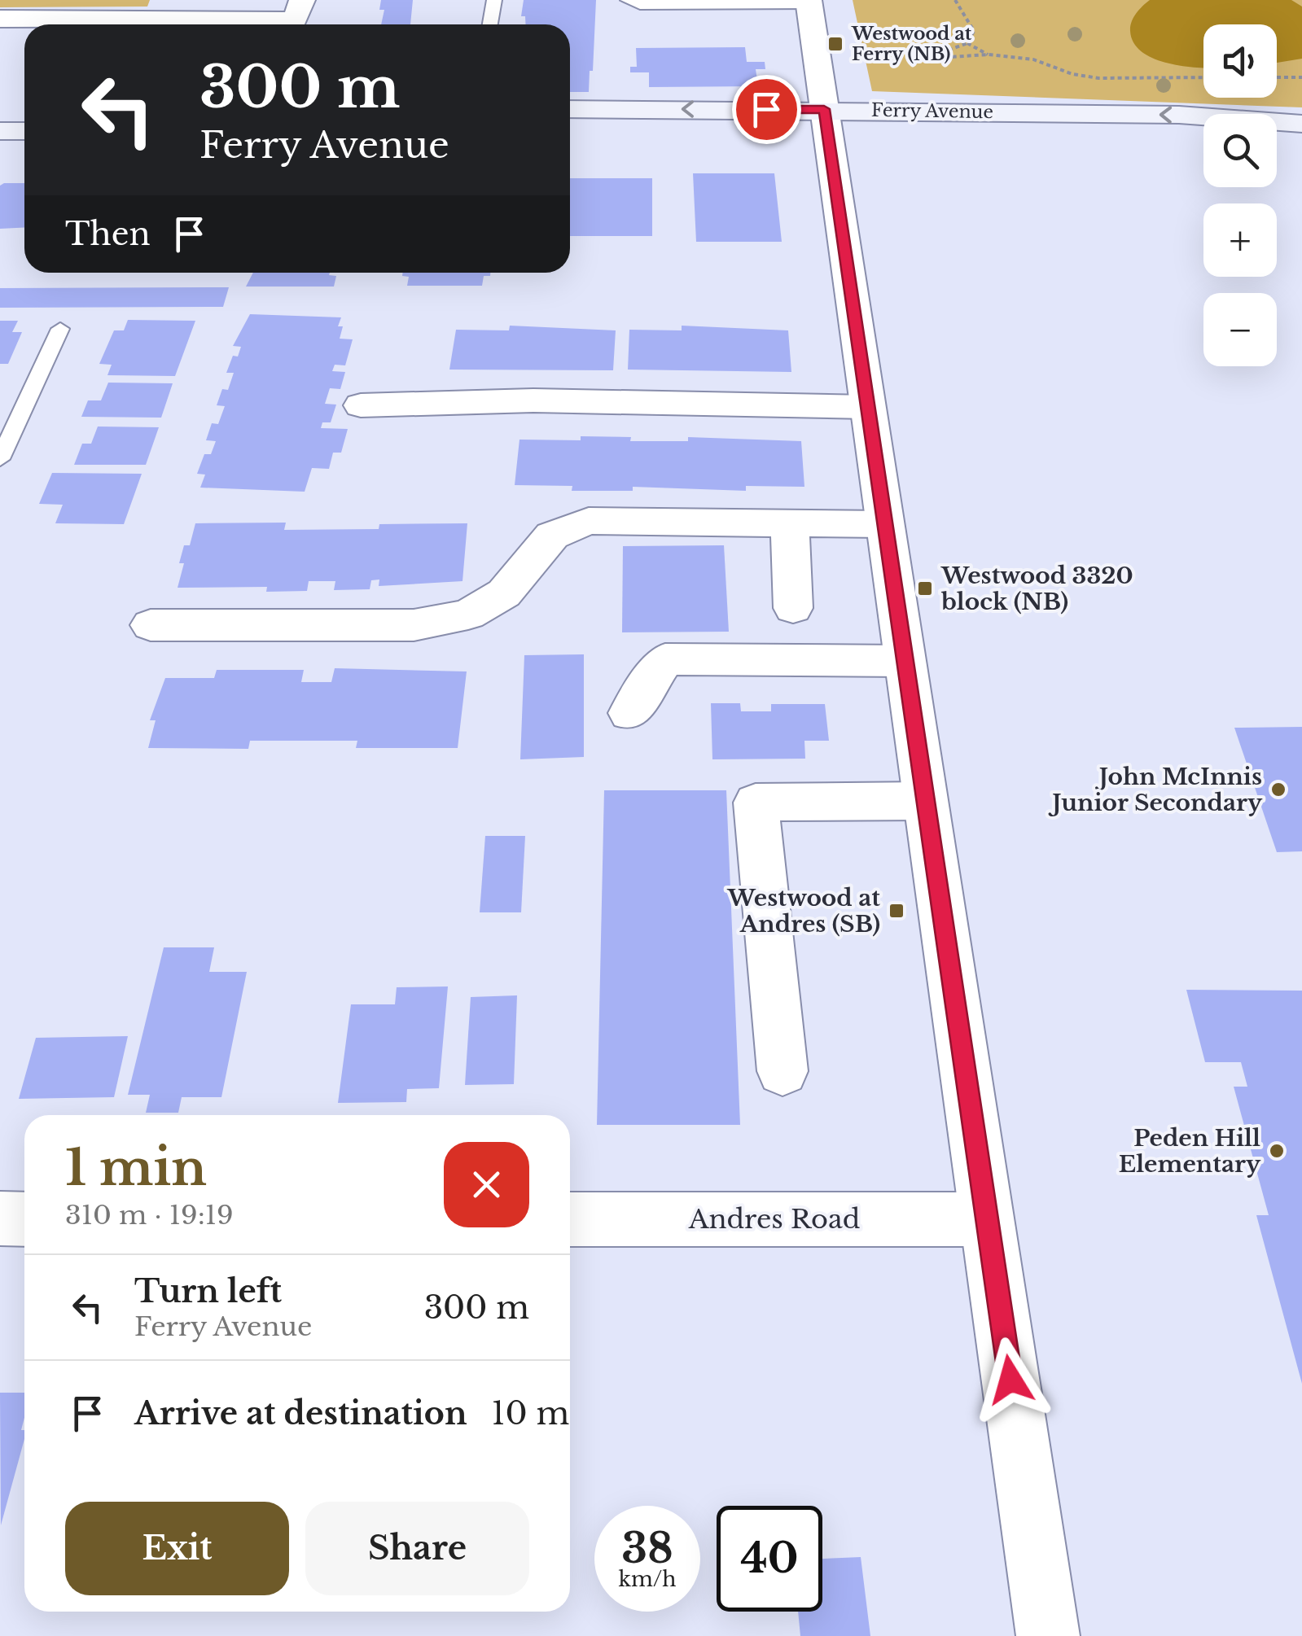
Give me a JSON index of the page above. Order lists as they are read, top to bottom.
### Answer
{
  "streets": {
    "main road": ["Ferry Avenue"],
    "street": ["Andres Road"]
  },
  "places": {
    "transit": ["Westwood at Ferry (NB)", "Westwood 3320 block (NB)", "Westwood at Andres (SB)"],
    "other": ["John McInnis Junior Secondary", "Peden Hill Elementary"]
  },
  "page": {
    "map_buttons": ["+", "−"],
    "turn": ["300 m", "Ferry Avenue"],
    "then": "Then",
    "heading": ["1 min", "310 m · 19:19"],
    "list": [
      {
        "name": "Turn left",
        "note": "Ferry Avenue",
        "value": "300 m"
      },
      {
        "name": "Arrive at destination",
        "value": "10 m"
      }
    ],
    "buttons": ["Exit", "Share"],
    "speed": "38 km/h",
    "limit": "40"
  }
}
